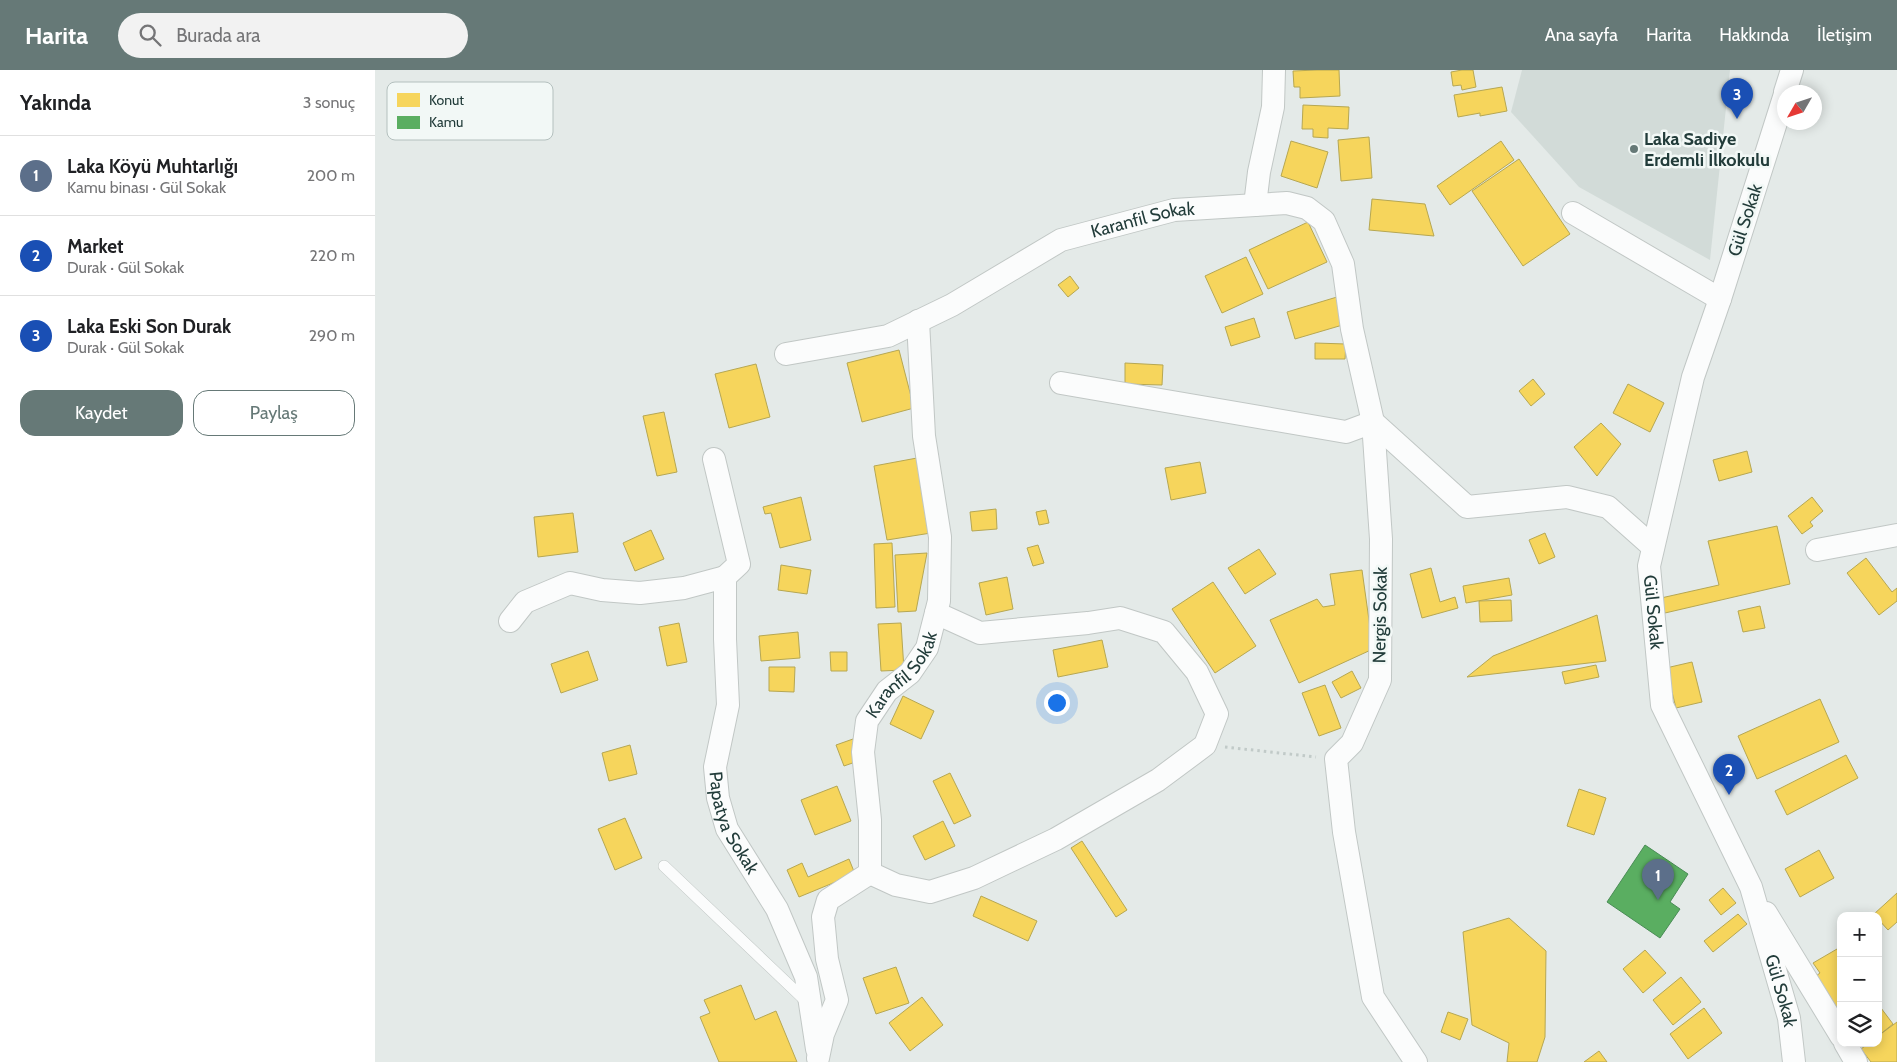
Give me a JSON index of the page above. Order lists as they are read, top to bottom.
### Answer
{
  "streets": {
    "street": [
      "Gül Sokak",
      "Karanfil Sokak",
      "Nergis Sokak",
      "Papatya Sokak"
    ]
  },
  "crossings": [
    ["Karanfil Sokak", "Nergis Sokak"]
  ],
  "places": ["Laka Sadiye Erdemli İlkokulu"],
  "legend": ["Konut", "Kamu"],
  "north": "bottom left",
  "page": {
    "header": "Harita",
    "search": "Burada ara",
    "nav": [
      "Ana sayfa",
      "Harita",
      "Hakkında",
      "İletişim"
    ],
    "heading": ["Yakında", "3 sonuç"],
    "pins": ["3", "2", "1"],
    "list": [
      {
        "mark": "1",
        "name": "Laka Köyü Muhtarlığı",
        "note": "Kamu binası · Gül Sokak",
        "value": "200 m"
      },
      {
        "mark": "2",
        "name": "Market",
        "note": "Durak · Gül Sokak",
        "value": "220 m"
      },
      {
        "mark": "3",
        "name": "Laka Eski Son Durak",
        "note": "Durak · Gül Sokak",
        "value": "290 m"
      }
    ],
    "buttons": ["Kaydet", "Paylaş"],
    "map_buttons": ["+", "−"]
  }
}
